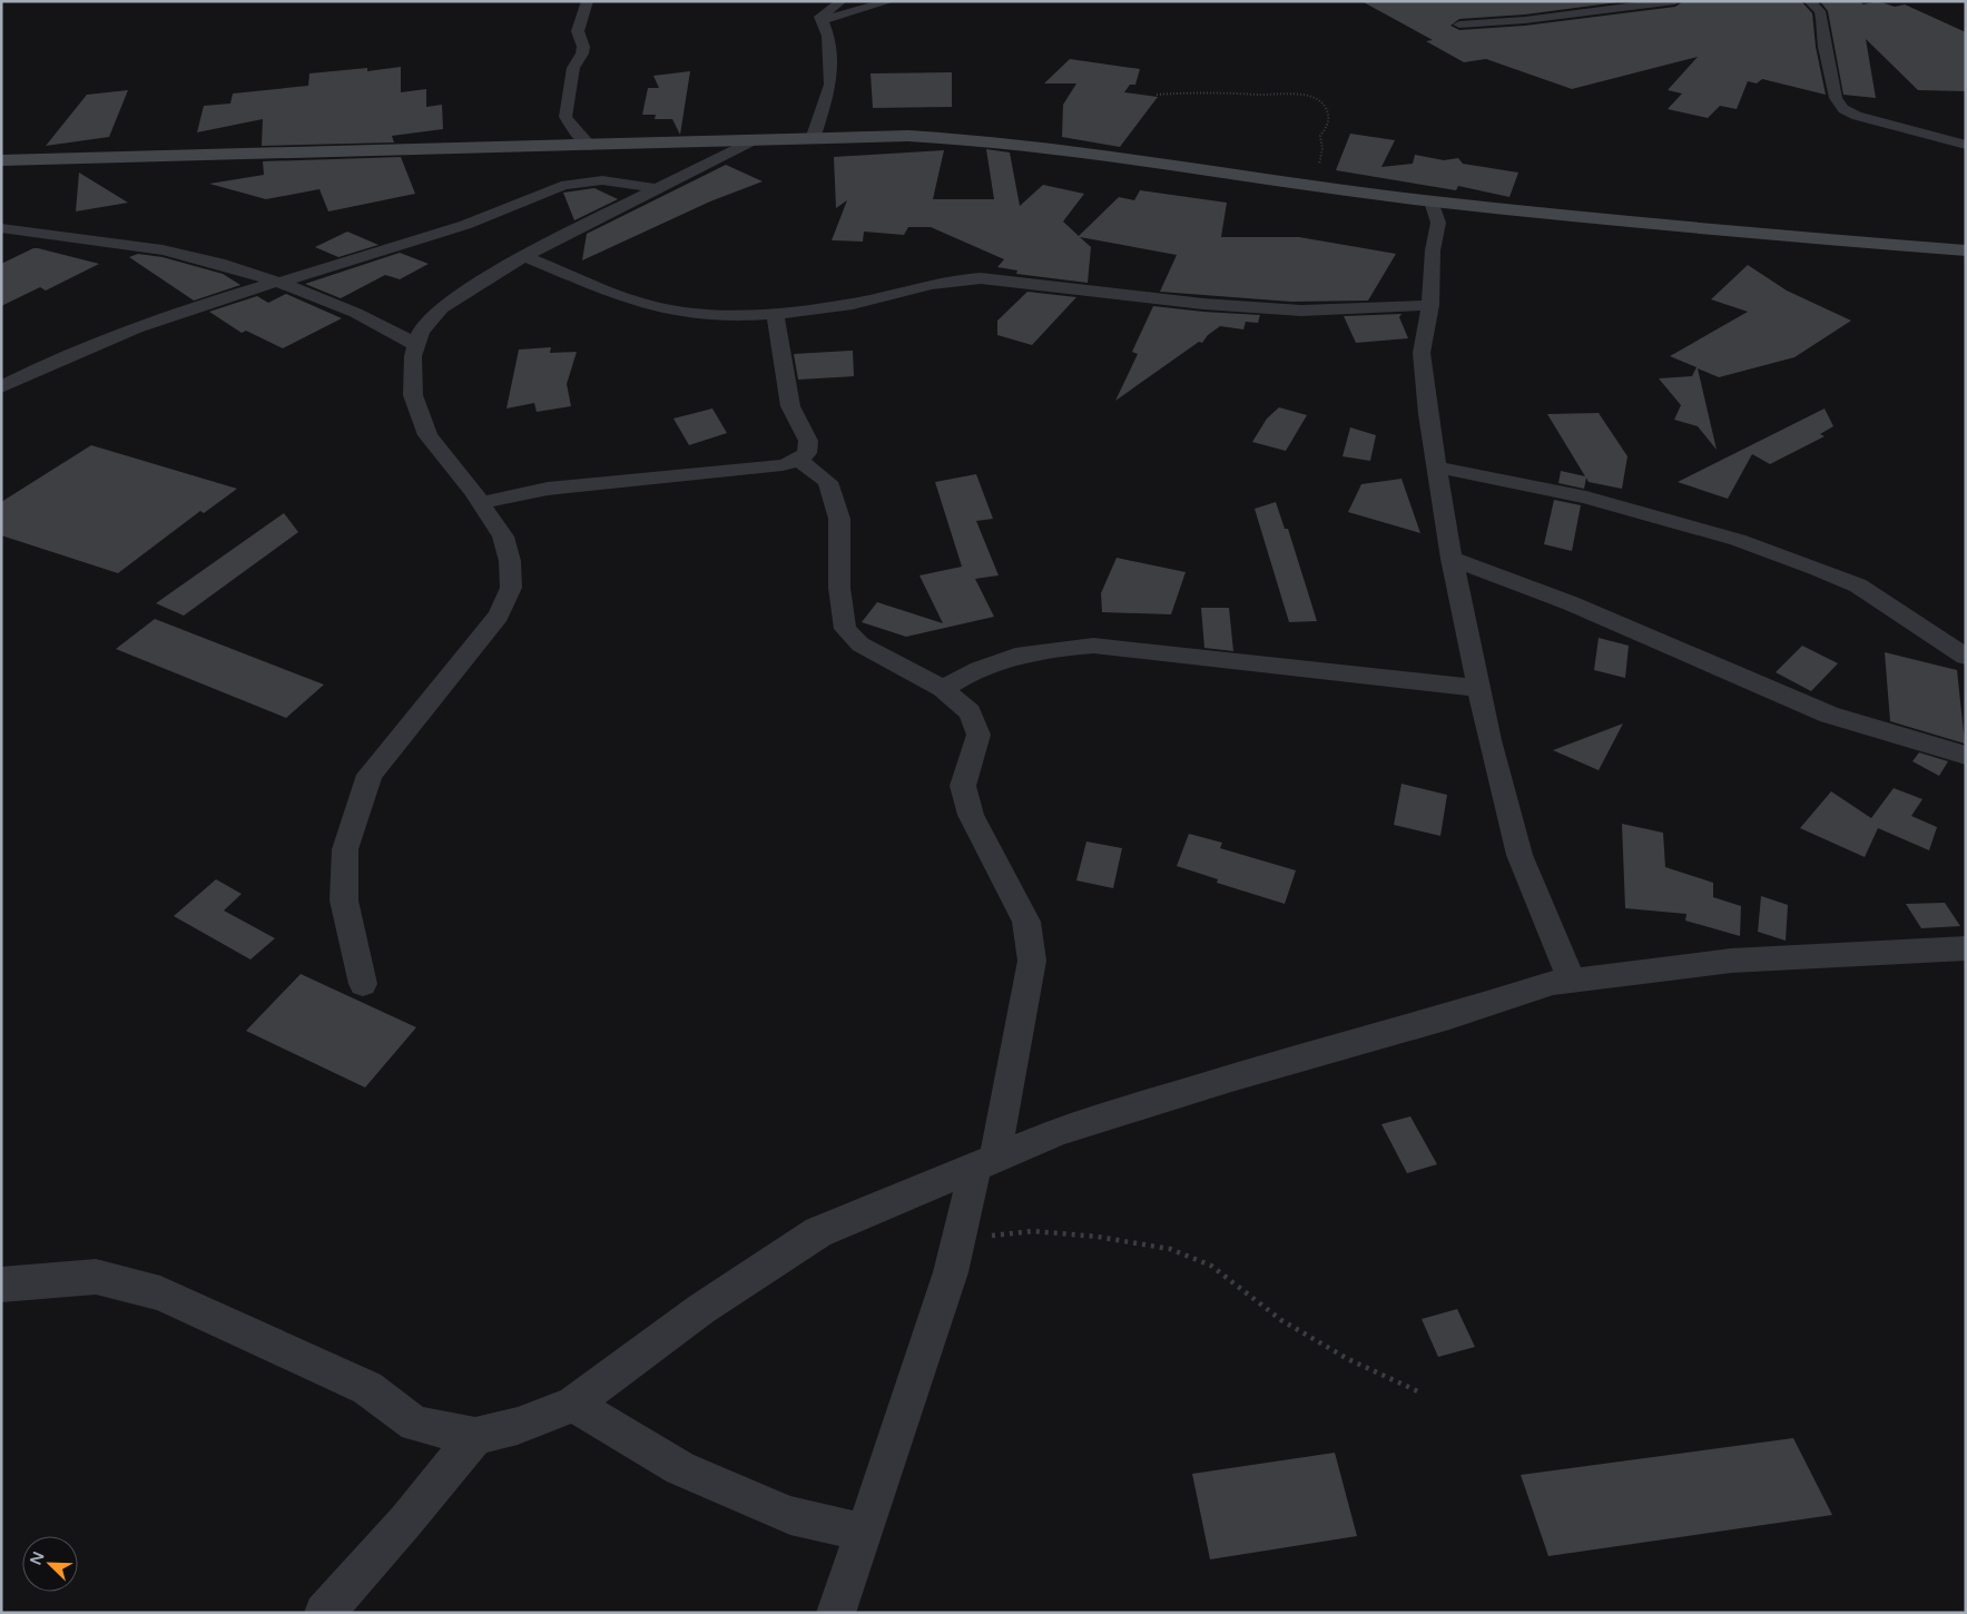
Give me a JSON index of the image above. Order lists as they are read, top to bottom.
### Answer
{
  "north": "top left"
}
